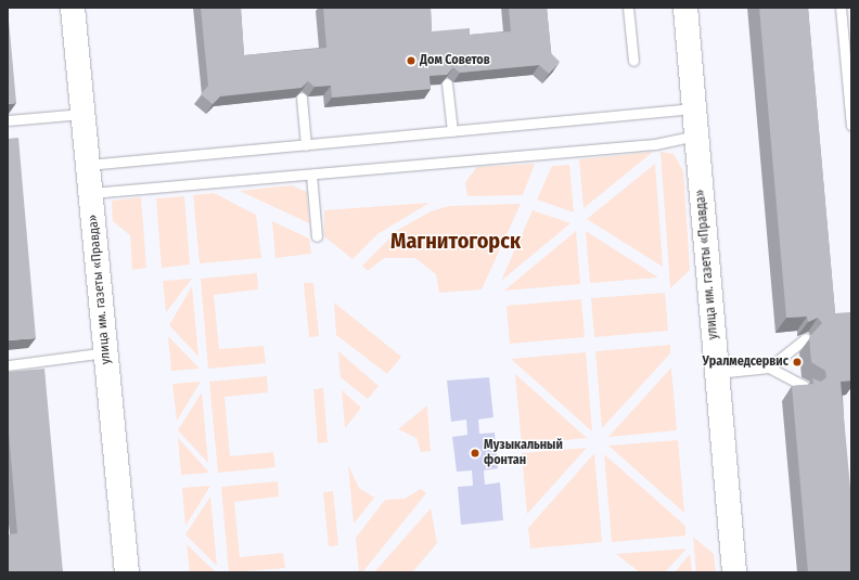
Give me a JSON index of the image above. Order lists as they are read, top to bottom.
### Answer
{
  "streets": {
    "street": ["улица им. газеты «Правда»"]
  },
  "districts": ["Магнитогорск"],
  "places": ["Дом Советов", "Уралмедсервис", "Музыкальный фонтан"]
}
